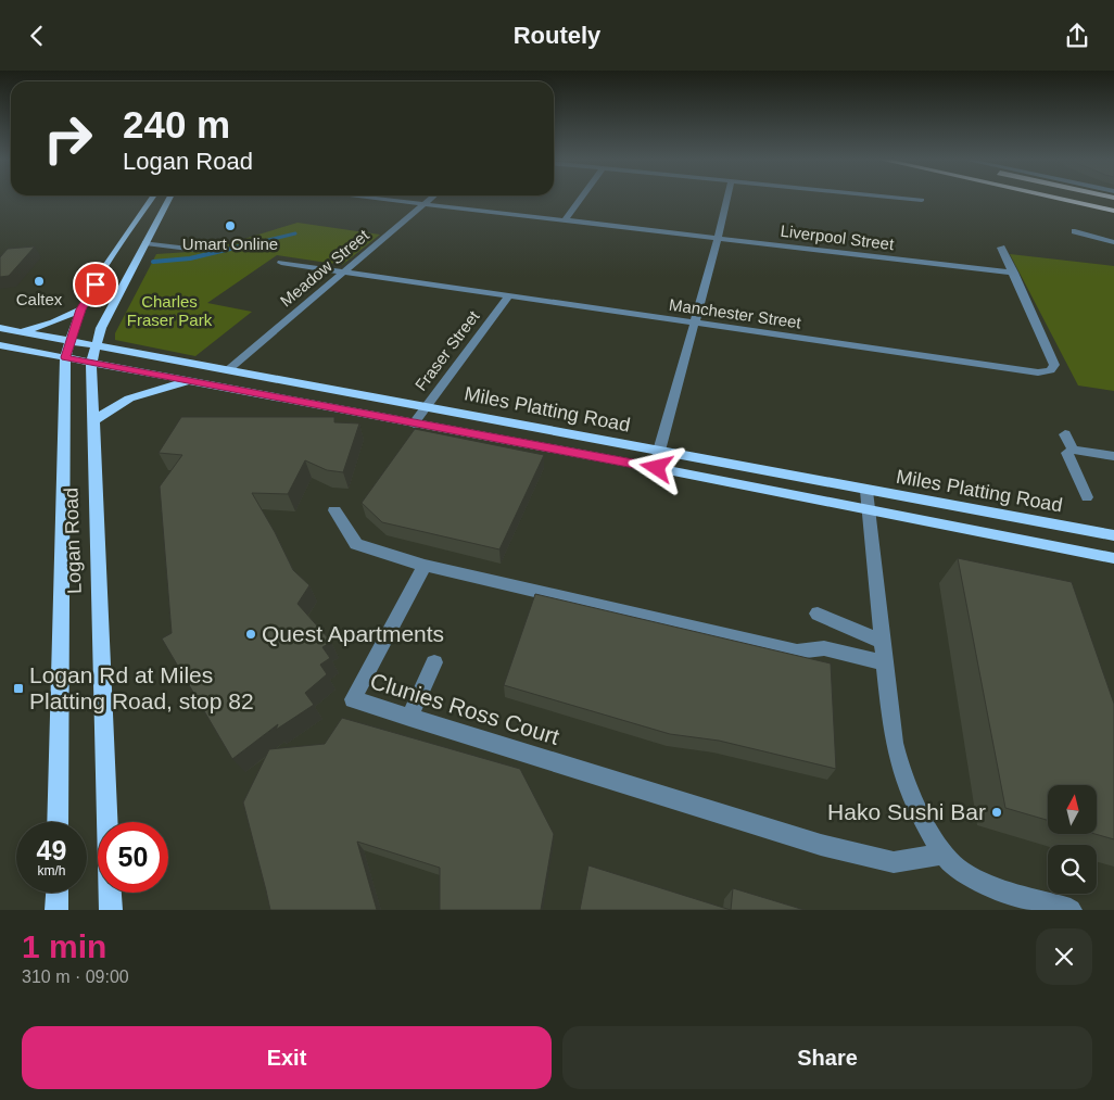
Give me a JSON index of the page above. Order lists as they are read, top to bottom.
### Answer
{
  "streets": {
    "main road": ["Miles Platting Road", "Logan Road"],
    "street": [
      "Liverpool Street",
      "Meadow Street",
      "Manchester Street",
      "Fraser Street",
      "Clunies Ross Court"
    ]
  },
  "crossings": [
    ["Liverpool Street", "Meadow Street"],
    ["Liverpool Street", "Manchester Street"],
    ["Meadow Street", "Manchester Street"],
    ["Meadow Street", "Miles Platting Road"],
    ["Manchester Street", "Fraser Street"],
    ["Fraser Street", "Miles Platting Road"],
    ["Miles Platting Road", "Logan Road"]
  ],
  "parks": ["Charles Fraser Park"],
  "places": {
    "other": [
      "Umart Online",
      "Caltex",
      "Quest Apartments",
      "Hako Sushi Bar"
    ],
    "transit": ["Logan Rd at Miles Platting Road, stop 82"]
  },
  "north": "top",
  "page": {
    "header": "Routely",
    "turn": ["240 m", "Logan Road"],
    "speed": "49 km/h",
    "limit": "50",
    "heading": ["1 min", "310 m · 09:00"],
    "buttons": ["Exit", "Share"]
  }
}
